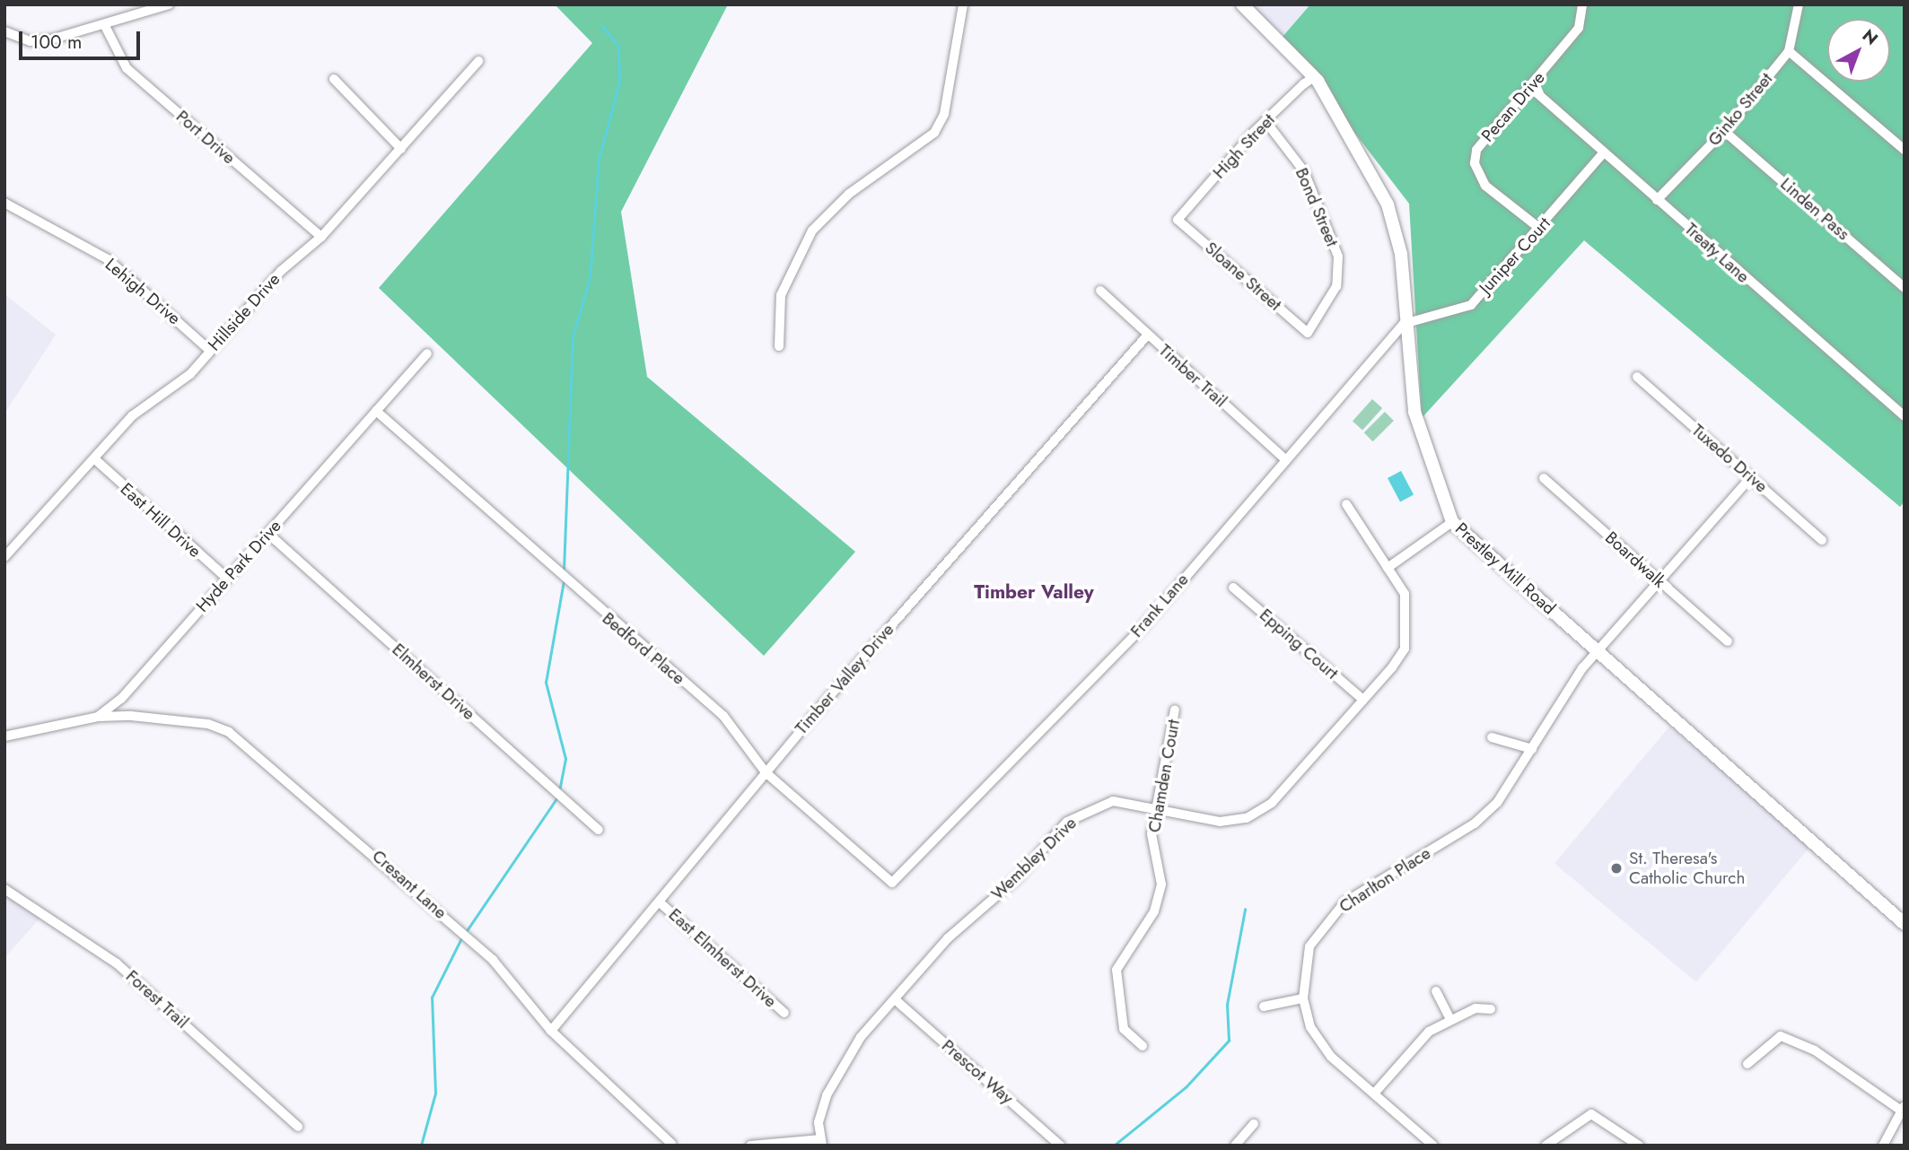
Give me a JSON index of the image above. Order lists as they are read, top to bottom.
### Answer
{
  "streets": {
    "street": [
      "Pecan Drive",
      "Ginko Street",
      "Port Drive",
      "High Street",
      "Bond Street",
      "Linden Pass",
      "Treaty Lane",
      "Juniper Court",
      "Sloane Street",
      "Lehigh Drive",
      "Hillside Drive",
      "Timber Trail",
      "Tuxedo Drive",
      "East Hill Drive",
      "Boardwalk",
      "Hyde Park Drive",
      "Prestley Mill Road",
      "Frank Lane",
      "Epping Court",
      "Bedford Place",
      "Timber Valley Drive",
      "Elmherst Drive",
      "Chamden Court",
      "Wembley Drive",
      "Charlton Place",
      "Cresant Lane",
      "East Elmherst Drive",
      "Forest Trail",
      "Prescot Way"
    ]
  },
  "crossings": [
    ["Pecan Drive", "Treaty Lane"],
    ["Pecan Drive", "Juniper Court"],
    ["Ginko Street", "Linden Pass"],
    ["Ginko Street", "Treaty Lane"],
    ["Port Drive", "Hillside Drive"],
    ["High Street", "Bond Street"],
    ["High Street", "Sloane Street"],
    ["High Street", "Prestley Mill Road"],
    ["Bond Street", "Sloane Street"],
    ["Treaty Lane", "Juniper Court"],
    ["Juniper Court", "Prestley Mill Road"],
    ["Juniper Court", "Frank Lane"],
    ["Lehigh Drive", "Hillside Drive"],
    ["Hillside Drive", "East Hill Drive"],
    ["Timber Trail", "Frank Lane"],
    ["Timber Trail", "Timber Valley Drive"],
    ["Tuxedo Drive", "Charlton Place"],
    ["East Hill Drive", "Hyde Park Drive"],
    ["Boardwalk", "Charlton Place"],
    ["Hyde Park Drive", "Bedford Place"],
    ["Hyde Park Drive", "Elmherst Drive"],
    ["Hyde Park Drive", "Cresant Lane"],
    ["Prestley Mill Road", "Frank Lane"],
    ["Prestley Mill Road", "Charlton Place"],
    ["Frank Lane", "Bedford Place"],
    ["Epping Court", "Wembley Drive"],
    ["Bedford Place", "Timber Valley Drive"],
    ["Timber Valley Drive", "Cresant Lane"],
    ["Timber Valley Drive", "East Elmherst Drive"],
    ["Chamden Court", "Wembley Drive"],
    ["Wembley Drive", "Prescot Way"]
  ],
  "districts": ["Timber Valley"],
  "places": ["St. Theresa's Catholic Church"],
  "scale_bar": "100 m",
  "north": "top right"
}
